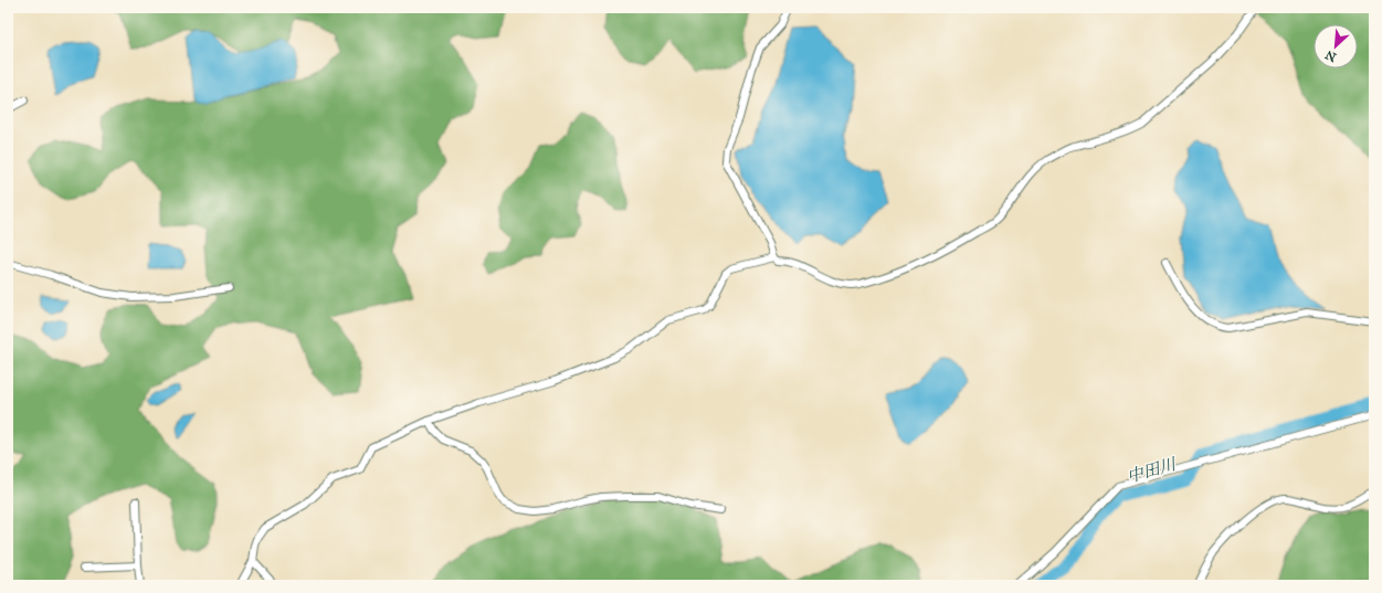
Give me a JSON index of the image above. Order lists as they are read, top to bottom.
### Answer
{
  "water": ["中田川"],
  "north": "bottom left"
}
